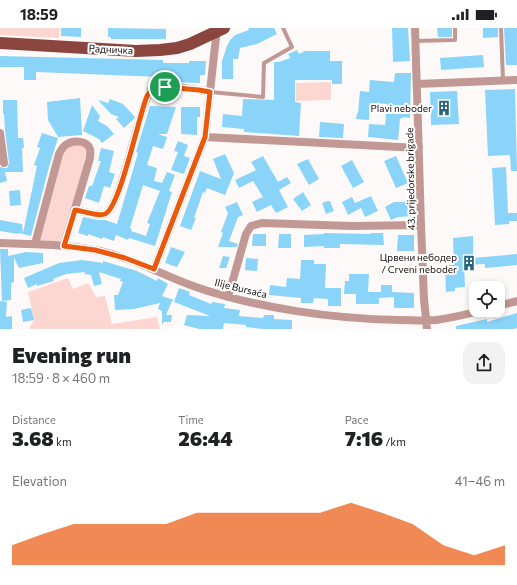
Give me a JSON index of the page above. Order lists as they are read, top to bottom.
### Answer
{
  "streets": {
    "main road": ["Радничка"],
    "street": ["43. prijedorske brigade", "Ilije Bursaća"]
  },
  "crossings": [
    ["43. prijedorske brigade", "Ilije Bursaća"]
  ],
  "places": {
    "building": ["Plavi neboder", "Црвени небодер / Crveni neboder"]
  },
  "page": {
    "status": "18:59",
    "heading": ["Evening run", "18:59 · 8 × 460 m"],
    "stats": [
      ["Distance", "3.68 km"],
      ["Time", "26:44"],
      ["Pace", "7:16 /km"]
    ],
    "chart": ["Elevation", "41–46 m"]
  }
}
